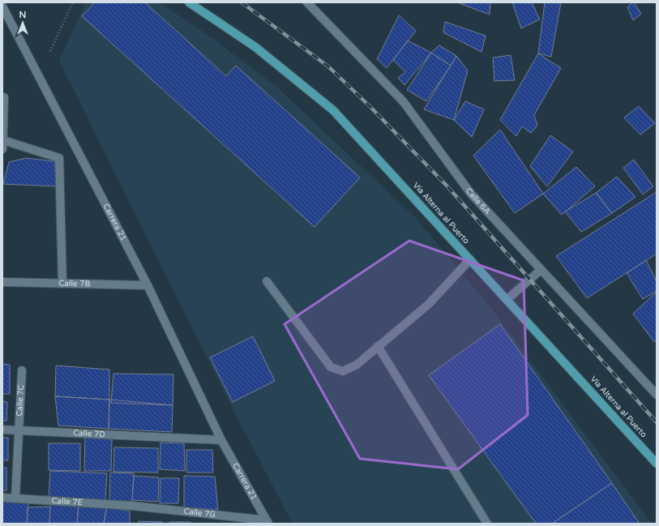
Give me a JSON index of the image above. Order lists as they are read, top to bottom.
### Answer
{
  "streets": {
    "main road": ["Vía Alterna al Puerto"],
    "street": [
      "Calle 6A",
      "Carrera 21",
      "Calle 7B",
      "Calle 7C",
      "Calle 7D",
      "Calle 7E",
      "Calle 7G"
    ]
  },
  "crossings": [
    ["Carrera 21", "Calle 7B"],
    ["Carrera 21", "Calle 7D"],
    ["Carrera 21", "Calle 7G"],
    ["Calle 7C", "Calle 7D"],
    ["Calle 7C", "Calle 7E"],
    ["Calle 7E", "Calle 7G"]
  ],
  "north": "top"
}
